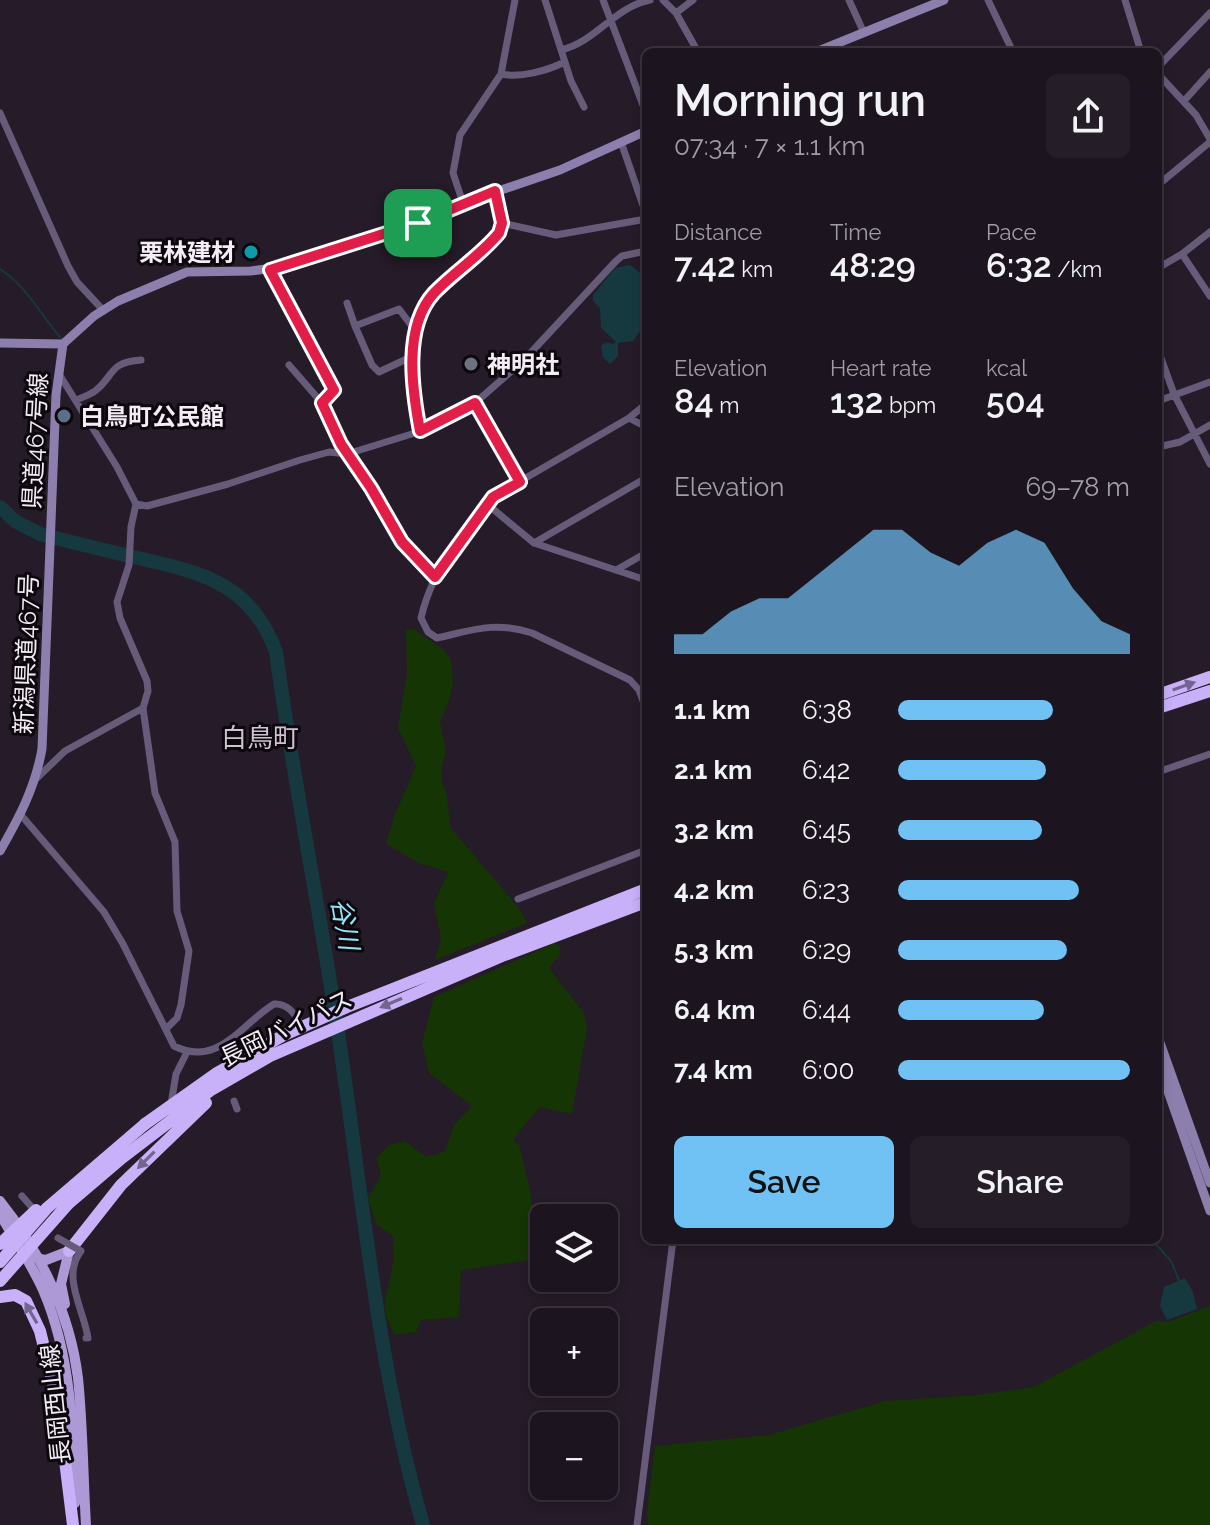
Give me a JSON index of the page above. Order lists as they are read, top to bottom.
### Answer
{
  "streets": {
    "highway": ["長岡バイパス"],
    "main road": ["県道467号線", "新潟県道467号", "長岡西山線"]
  },
  "crossings": [
    ["県道467号線", "新潟県道467号"]
  ],
  "districts": ["白鳥町"],
  "water": ["谷川"],
  "places": ["栗林建材", "神明社", "白鳥町公民館"],
  "page": {
    "heading": ["Morning run", "07:34 · 7 × 1.1 km"],
    "stats": [
      ["Distance", "7.42 km"],
      ["Time", "48:29"],
      ["Pace", "6:32 /km"],
      ["Elevation", "84 m"],
      ["Heart rate", "132 bpm"],
      ["kcal", "504"]
    ],
    "chart": ["Elevation", "69–78 m"],
    "list": [
      {
        "name": "1.1 km",
        "note": "6:38"
      },
      {
        "name": "2.1 km",
        "note": "6:42"
      },
      {
        "name": "3.2 km",
        "note": "6:45"
      },
      {
        "name": "4.2 km",
        "note": "6:23"
      },
      {
        "name": "5.3 km",
        "note": "6:29"
      },
      {
        "name": "6.4 km",
        "note": "6:44"
      },
      {
        "name": "7.4 km",
        "note": "6:00"
      }
    ],
    "buttons": ["Save", "Share"],
    "map_buttons": ["+", "−"]
  }
}
